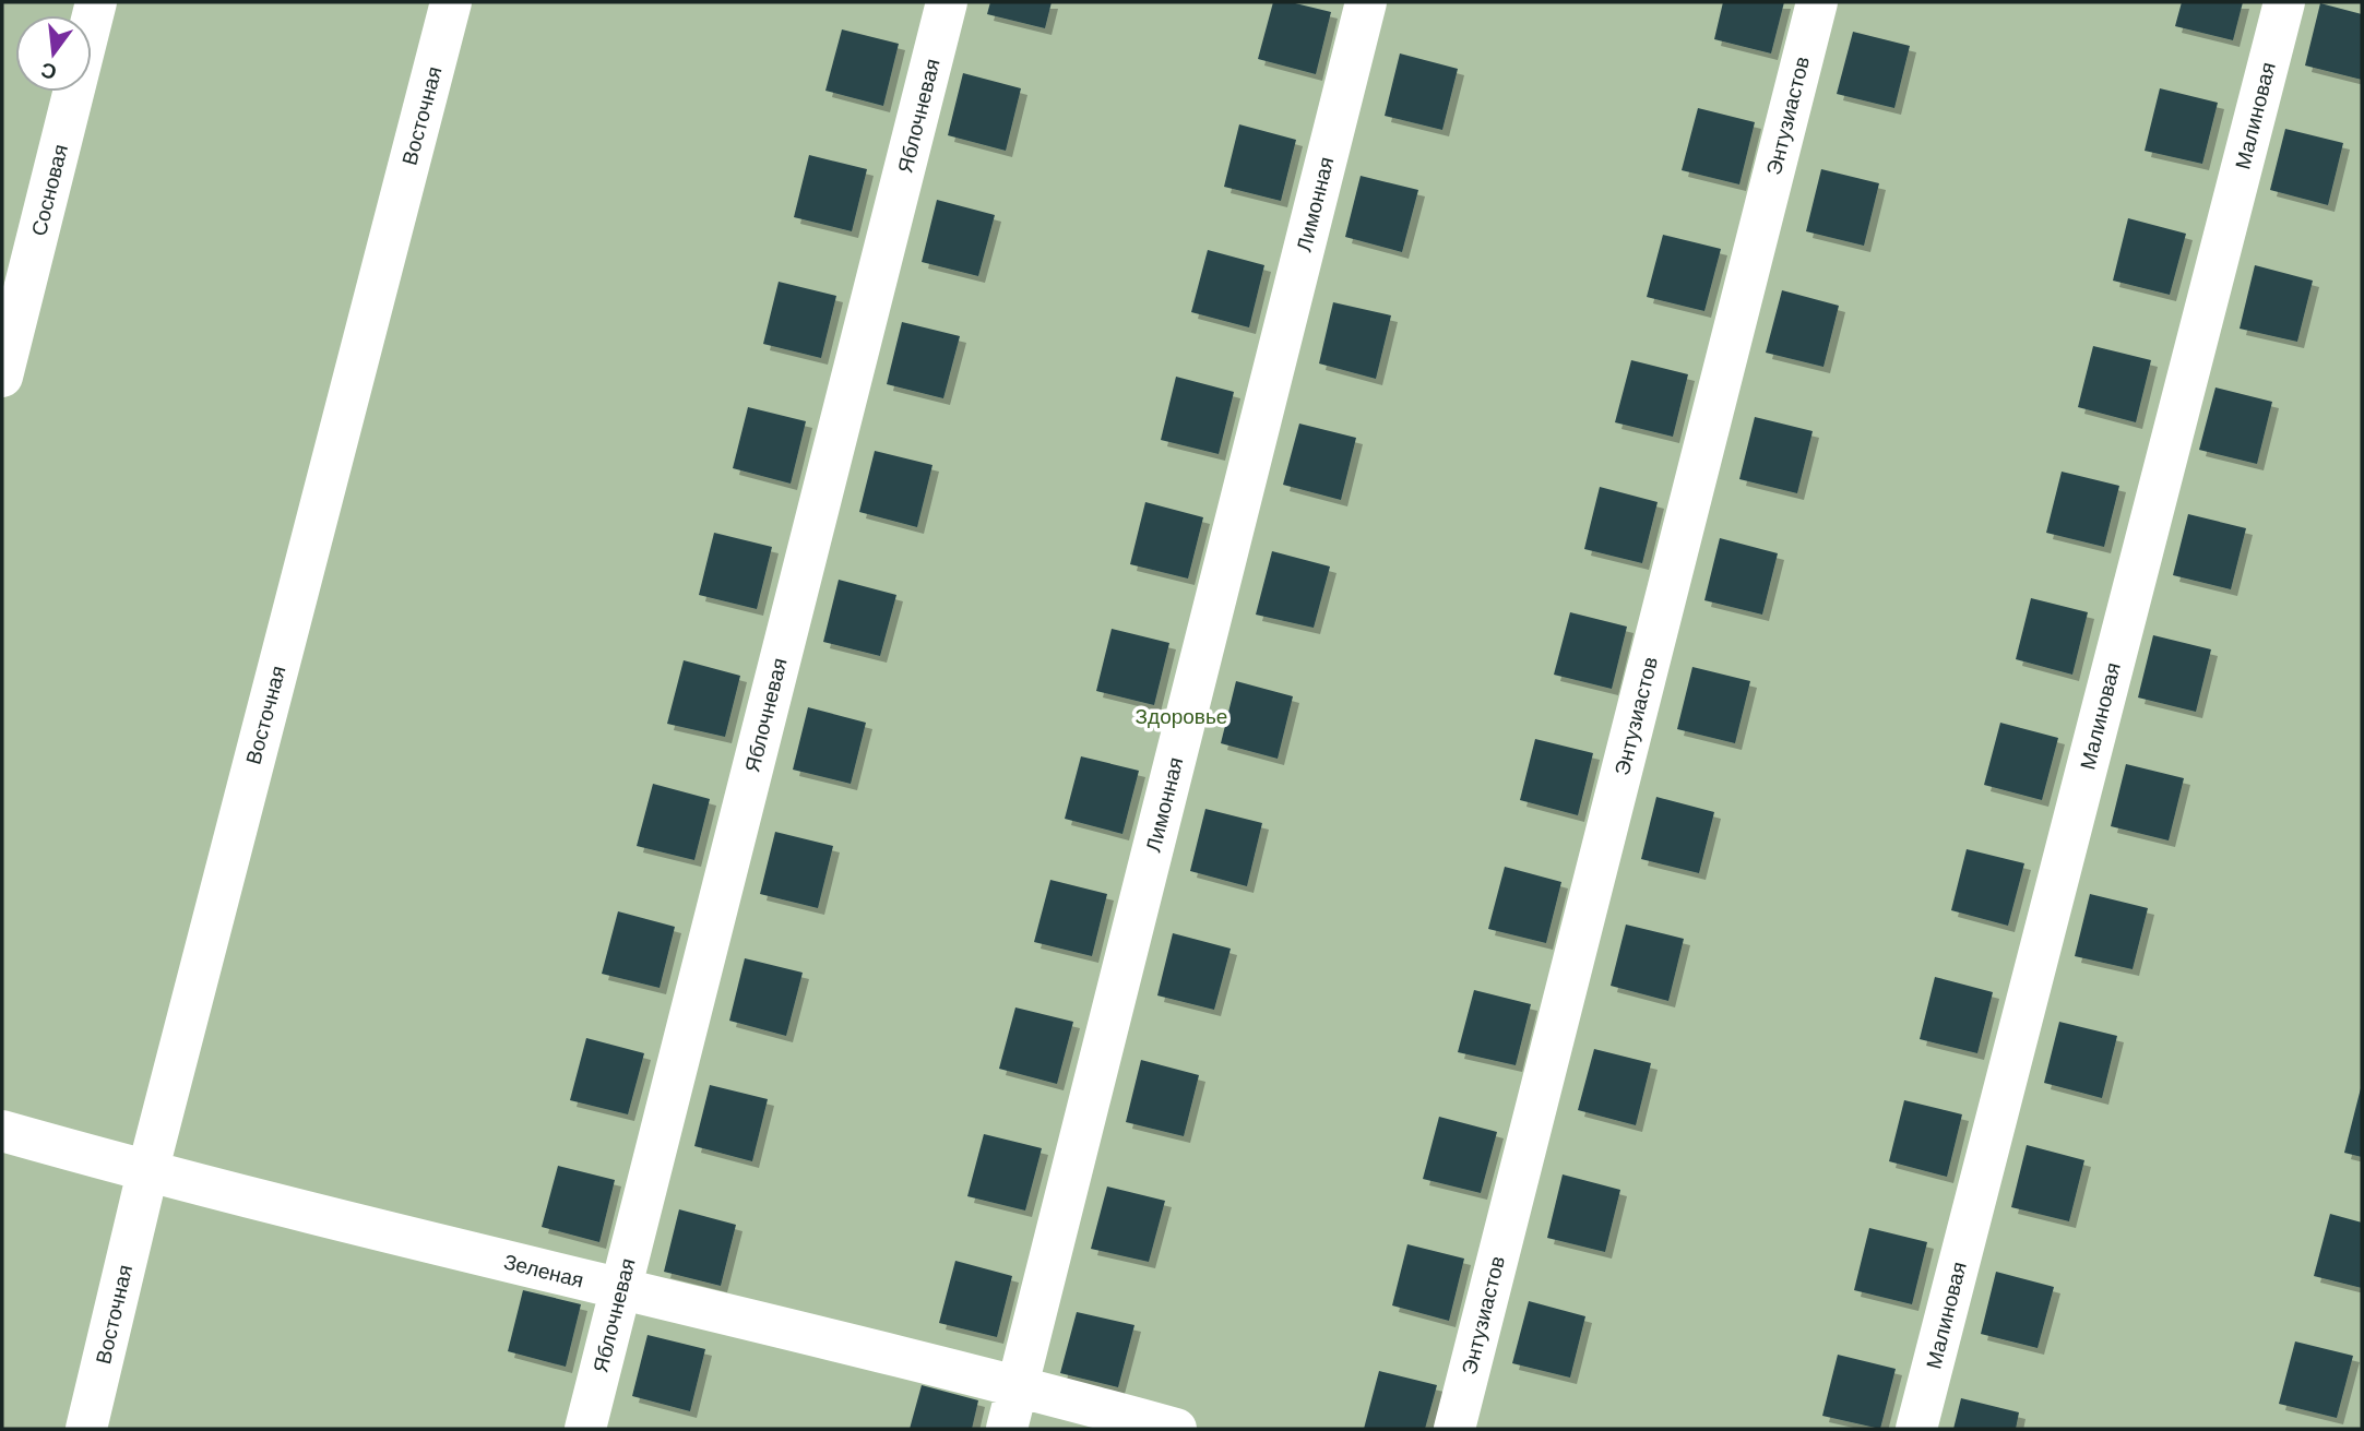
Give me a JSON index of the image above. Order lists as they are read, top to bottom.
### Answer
{
  "streets": {
    "street": [
      "Восточная",
      "Яблочневая",
      "Энтузиастов",
      "Малиновая",
      "Сосновая",
      "Лимонная",
      "Зеленая"
    ]
  },
  "crossings": [
    ["Восточная", "Зеленая"],
    ["Яблочневая", "Зеленая"],
    ["Лимонная", "Зеленая"]
  ],
  "parks": ["Здоровье"],
  "north": "bottom"
}
